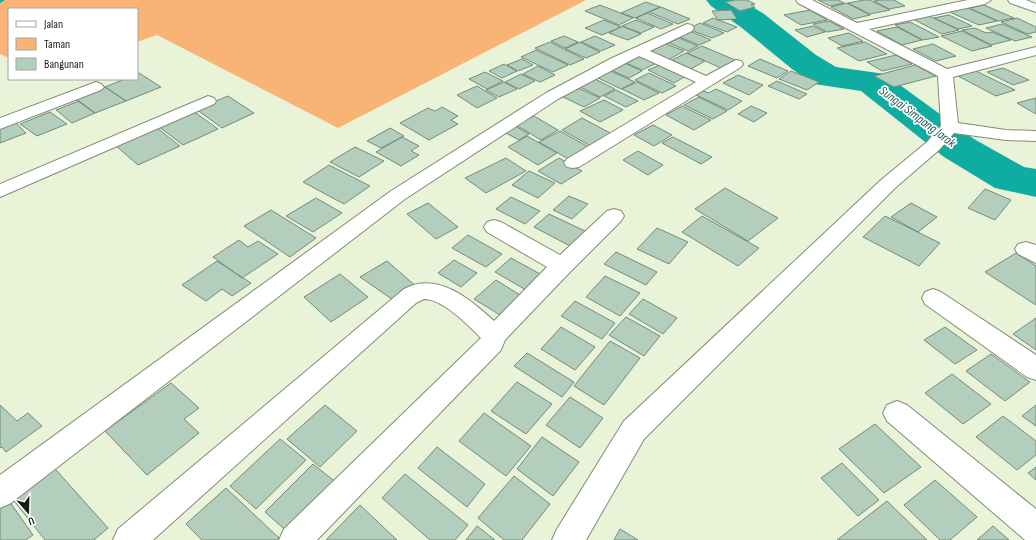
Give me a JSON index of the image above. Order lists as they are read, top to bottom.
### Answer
{
  "water": ["Sungai Simpang Jarak"],
  "legend": ["Jalan", "Taman", "Bangunan"],
  "north": "bottom"
}
